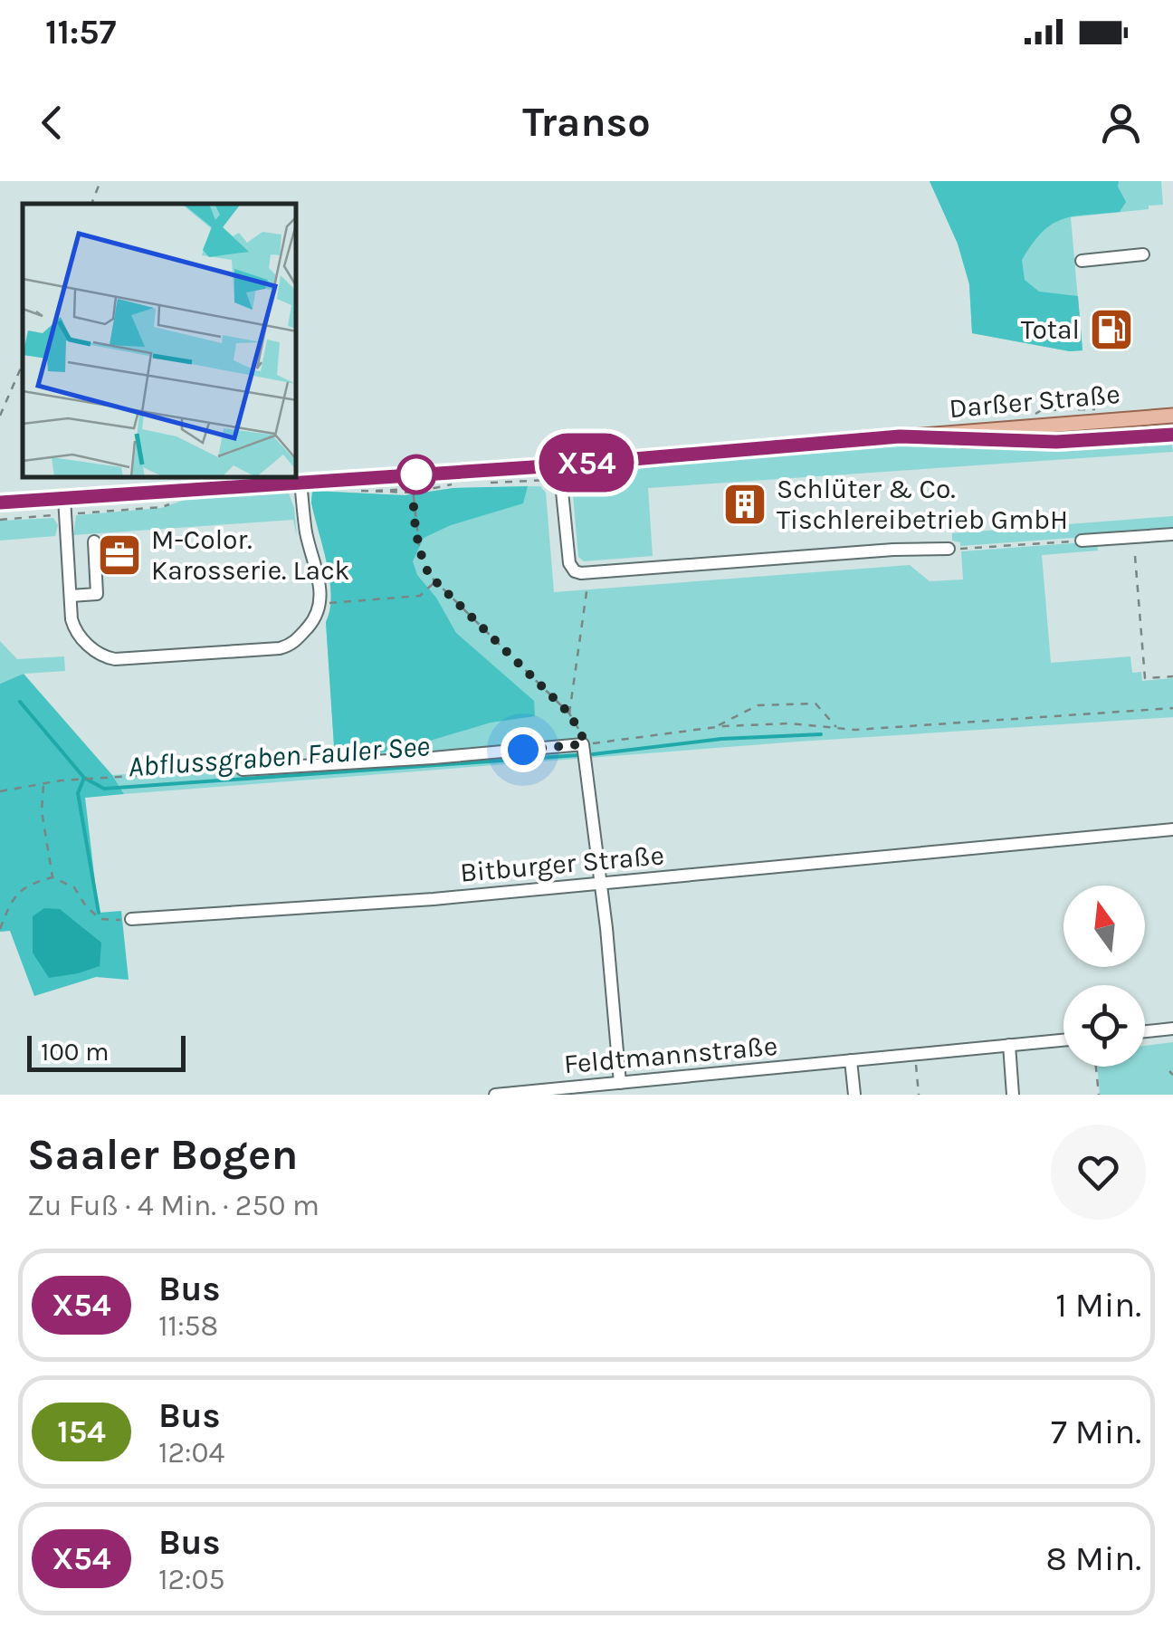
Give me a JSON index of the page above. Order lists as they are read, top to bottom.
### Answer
{
  "streets": {
    "main road": ["Darßer Straße"],
    "street": ["Bitburger Straße", "Feldtmannstraße"]
  },
  "water": ["Abflussgraben Fauler See"],
  "places": {
    "fuel station": ["Total"],
    "building": ["Schlüter & Co. Tischlereibetrieb GmbH"],
    "office": ["M-Color. Karosserie. Lack"]
  },
  "lines": ["bus line X54"],
  "scale_bar": "100 m",
  "north": "top",
  "page": {
    "status": "11:57",
    "header": "Transo",
    "on_map": "X54",
    "scale": "100 m",
    "heading": ["Saaler Bogen", "Zu Fuß · 4 Min. · 250 m"],
    "list": [
      {
        "mark": "X54",
        "name": "Bus",
        "note": "11:58",
        "value": "1 Min."
      },
      {
        "mark": "154",
        "name": "Bus",
        "note": "12:04",
        "value": "7 Min."
      },
      {
        "mark": "X54",
        "name": "Bus",
        "note": "12:05",
        "value": "8 Min."
      }
    ]
  }
}
